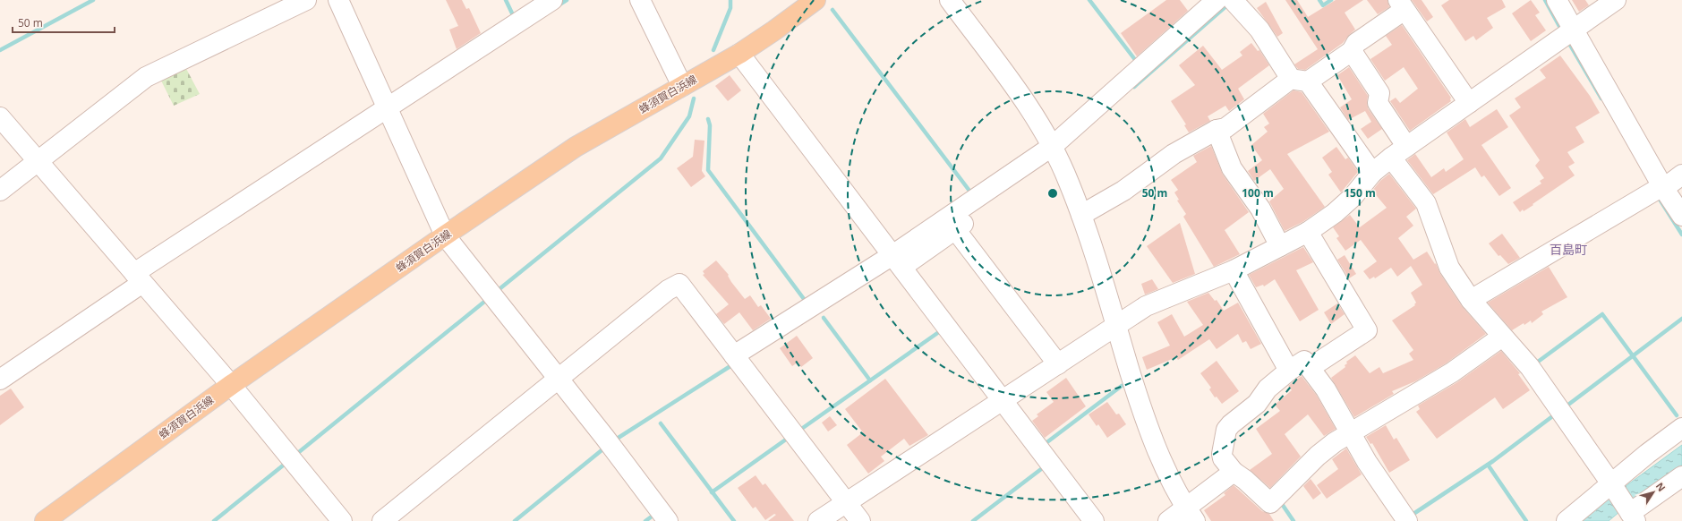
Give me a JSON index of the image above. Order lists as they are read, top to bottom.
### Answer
{
  "streets": {
    "main road": ["蜂須賀白浜線"]
  },
  "districts": ["百島町"],
  "scale_bar": "50 m",
  "north": "top right",
  "rings": ["50 m", "100 m", "150 m"]
}
